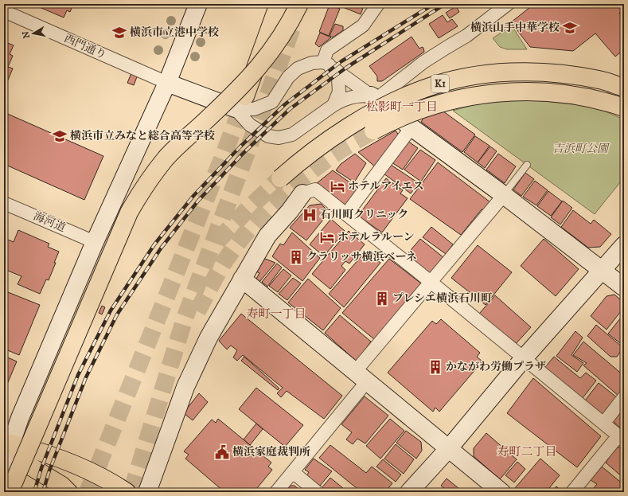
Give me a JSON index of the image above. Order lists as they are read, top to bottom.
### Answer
{
  "streets": {
    "main road": ["K1"],
    "street": ["西門通り", "海河道"]
  },
  "districts": ["松影町一丁目", "寿町一丁目", "寿町二丁目"],
  "parks": ["吉浜町公園"],
  "places": {
    "school or university": ["横浜山手中華学校", "横浜市立港中学校", "横浜市立みなと総合高等学校"],
    "hotel": ["ホテルアイエス", "ホテルラルーン"],
    "hospital": ["石川町クリニック"],
    "building": ["クラリッサ横浜ベーネ", "プレシエ横浜石川町", "かながわ労働プラザ"],
    "public building": ["横浜家庭裁判所"]
  },
  "north": "left"
}
